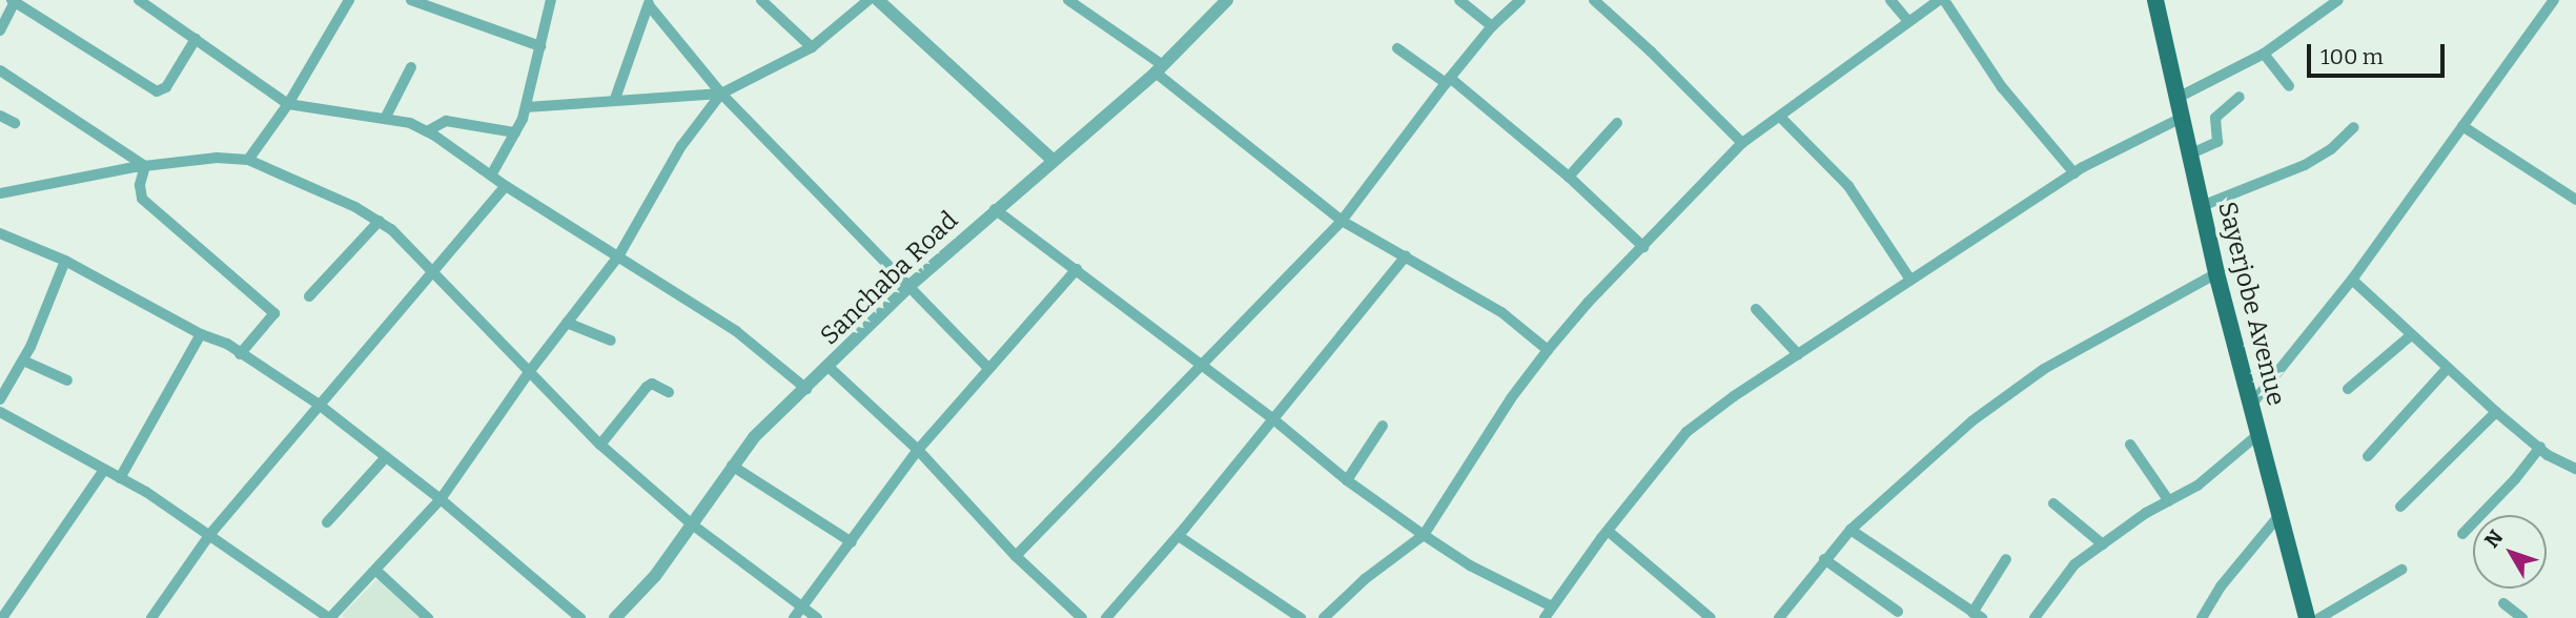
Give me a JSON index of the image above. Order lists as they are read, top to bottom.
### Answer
{
  "streets": {
    "main road": ["Sayerjobe Avenue"],
    "street": ["Sanchaba Road"]
  },
  "scale_bar": "100 m",
  "north": "top left"
}
